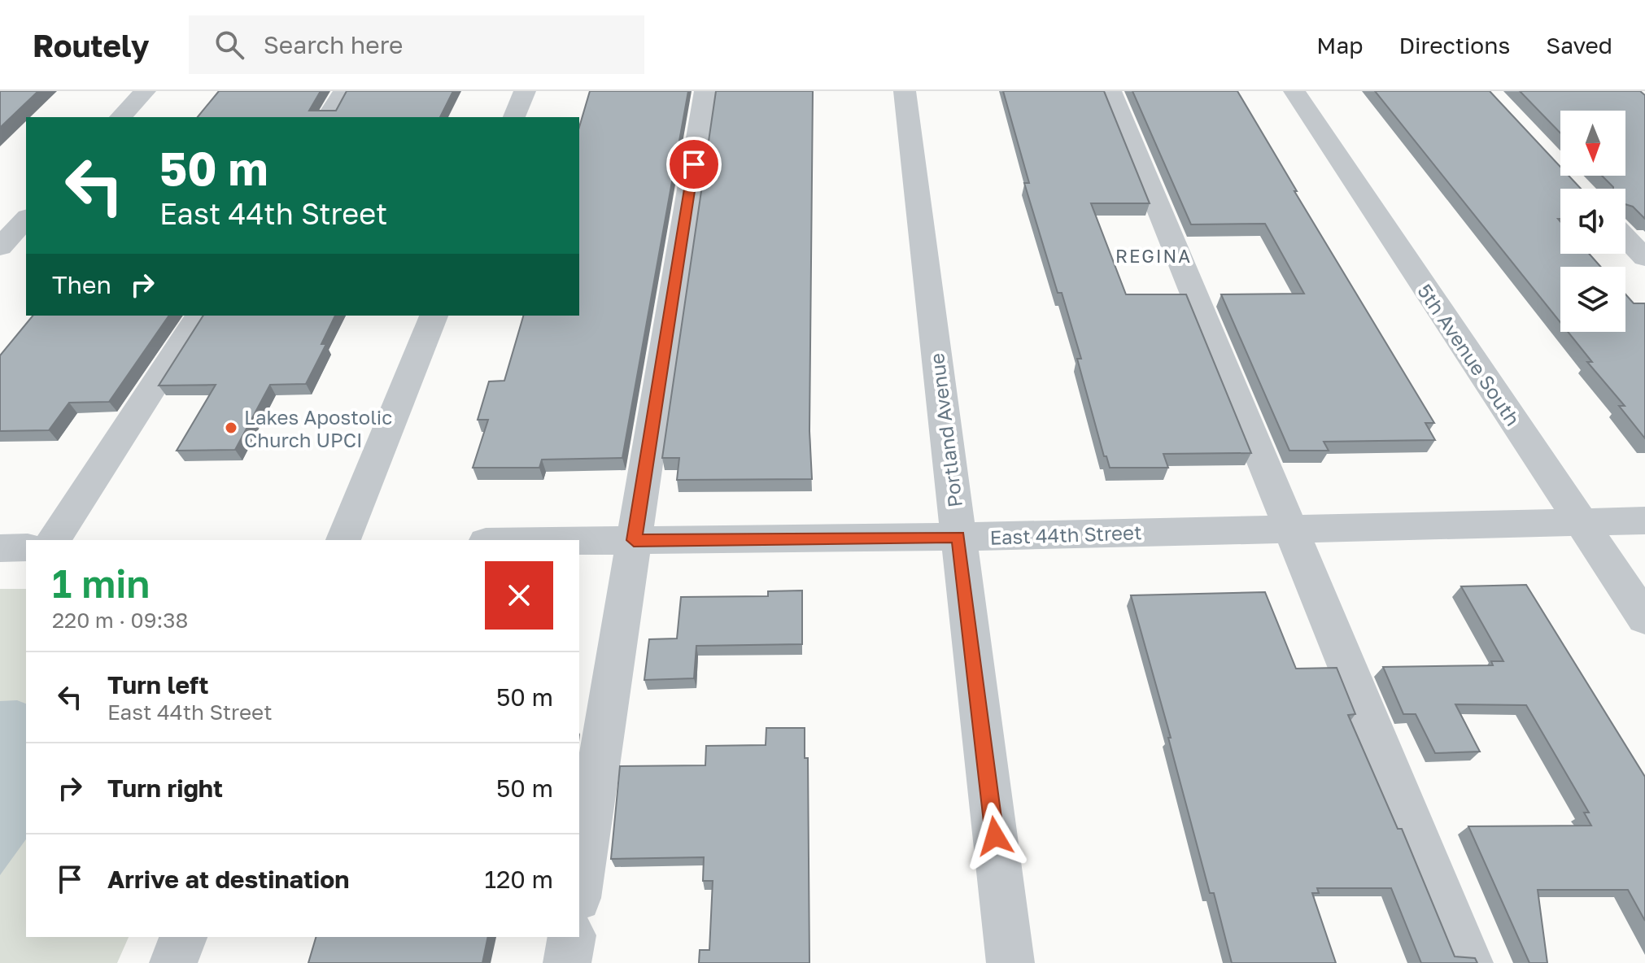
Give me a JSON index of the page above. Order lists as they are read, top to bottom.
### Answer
{
  "streets": {
    "street": ["5th Avenue South", "Portland Avenue", "East 44th Street"]
  },
  "crossings": [
    ["5th Avenue South", "East 44th Street"],
    ["Portland Avenue", "East 44th Street"]
  ],
  "districts": ["REGINA"],
  "places": ["Lakes Apostolic Church UPCI"],
  "north": "bottom",
  "page": {
    "header": "Routely",
    "search": "Search here",
    "nav": ["Map", "Directions", "Saved"],
    "turn": ["50 m", "East 44th Street"],
    "then": "Then",
    "heading": ["1 min", "220 m · 09:38"],
    "list": [
      {
        "name": "Turn left",
        "note": "East 44th Street",
        "value": "50 m"
      },
      {
        "name": "Turn right",
        "value": "50 m"
      },
      {
        "name": "Arrive at destination",
        "value": "120 m"
      }
    ]
  }
}
